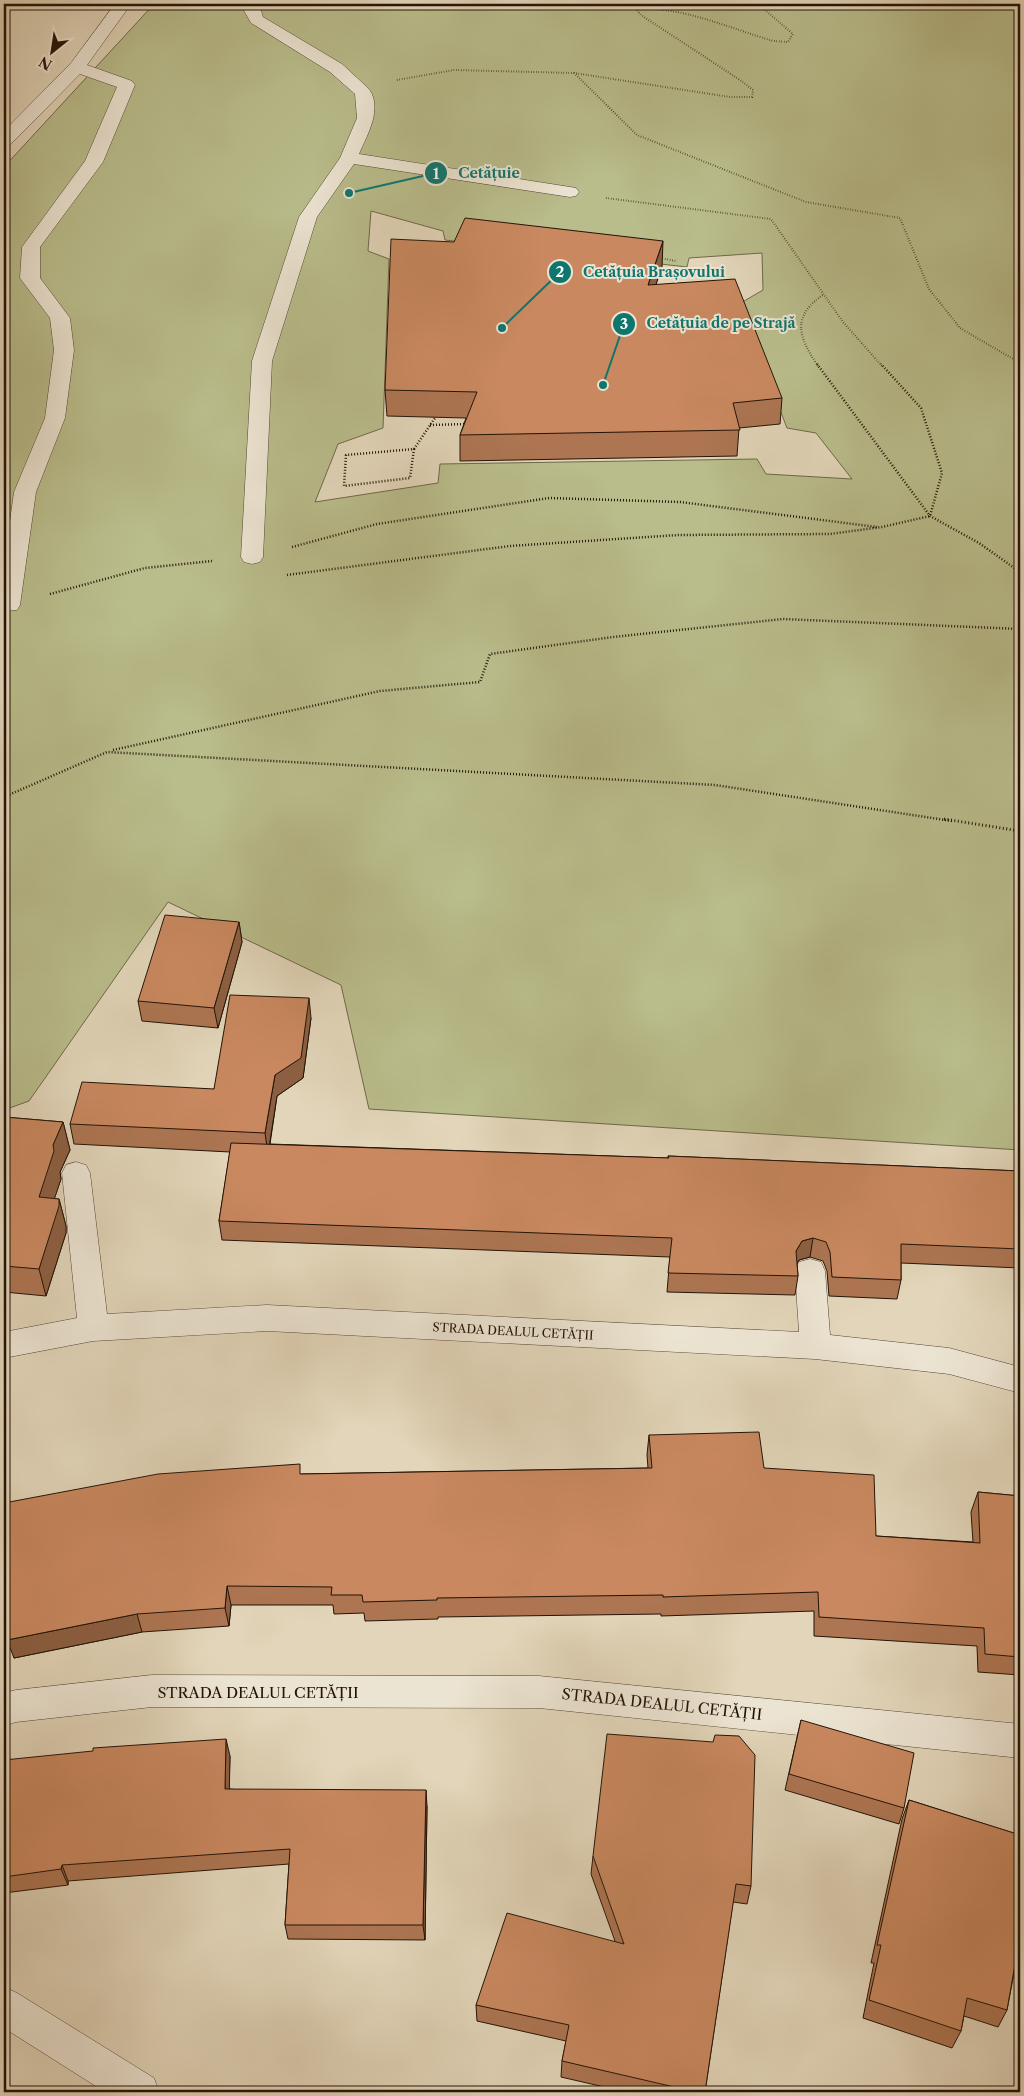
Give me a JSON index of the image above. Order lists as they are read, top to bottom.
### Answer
{
  "streets": {
    "street": ["STRADA DEALUL CETĂȚII"]
  },
  "places": ["Cetățuie", "Cetățuia Brașovului", "Cetățuia de pe Strajă"],
  "north": "bottom left"
}
